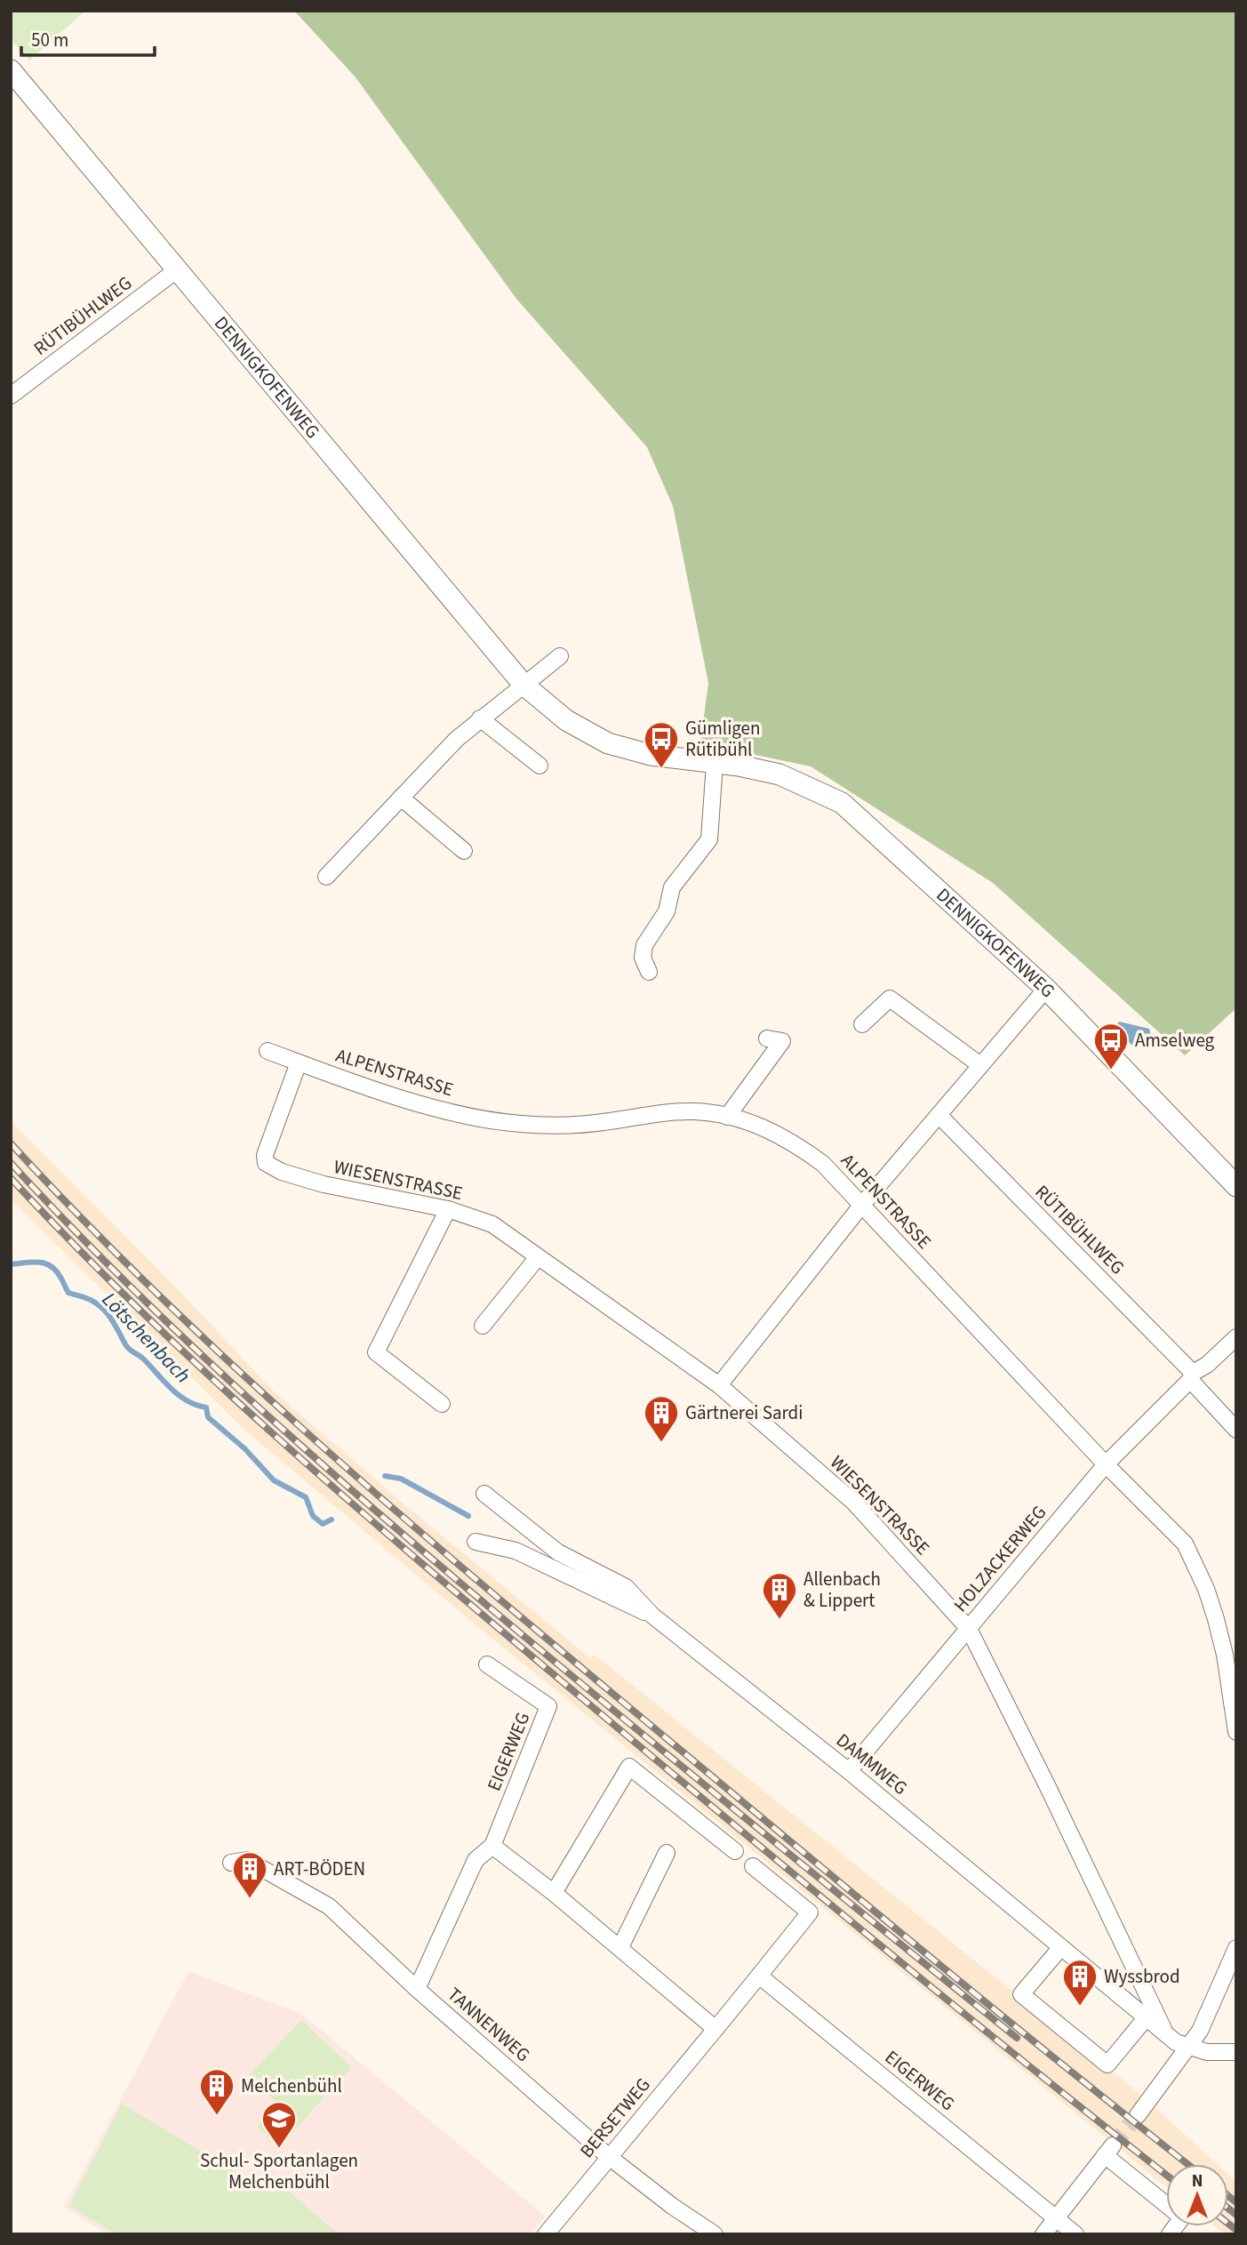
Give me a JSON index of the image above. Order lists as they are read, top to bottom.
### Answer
{
  "streets": {
    "street": [
      "RÜTIBÜHLWEG",
      "DENNIGKOFENWEG",
      "ALPENSTRASSE",
      "WIESENSTRASSE",
      "HOLZACKERWEG",
      "EIGERWEG",
      "DAMMWEG",
      "TANNENWEG",
      "BERSETWEG"
    ]
  },
  "crossings": [
    ["RÜTIBÜHLWEG", "DENNIGKOFENWEG"],
    ["RÜTIBÜHLWEG", "HOLZACKERWEG"],
    ["ALPENSTRASSE", "WIESENSTRASSE"],
    ["ALPENSTRASSE", "HOLZACKERWEG"],
    ["WIESENSTRASSE", "HOLZACKERWEG"],
    ["WIESENSTRASSE", "DAMMWEG"],
    ["HOLZACKERWEG", "DAMMWEG"],
    ["EIGERWEG", "TANNENWEG"],
    ["TANNENWEG", "BERSETWEG"]
  ],
  "water": ["Lötschenbach"],
  "places": {
    "bus stop": ["Gümligen Rütibühl", "Amselweg"],
    "building": [
      "Gärtnerei Sardi",
      "Allenbach & Lippert",
      "ART-BÖDEN",
      "Wyssbrod",
      "Melchenbühl"
    ],
    "school or university": ["Schul- Sportanlagen Melchenbühl"]
  },
  "scale_bar": "50 m",
  "north": "top"
}
